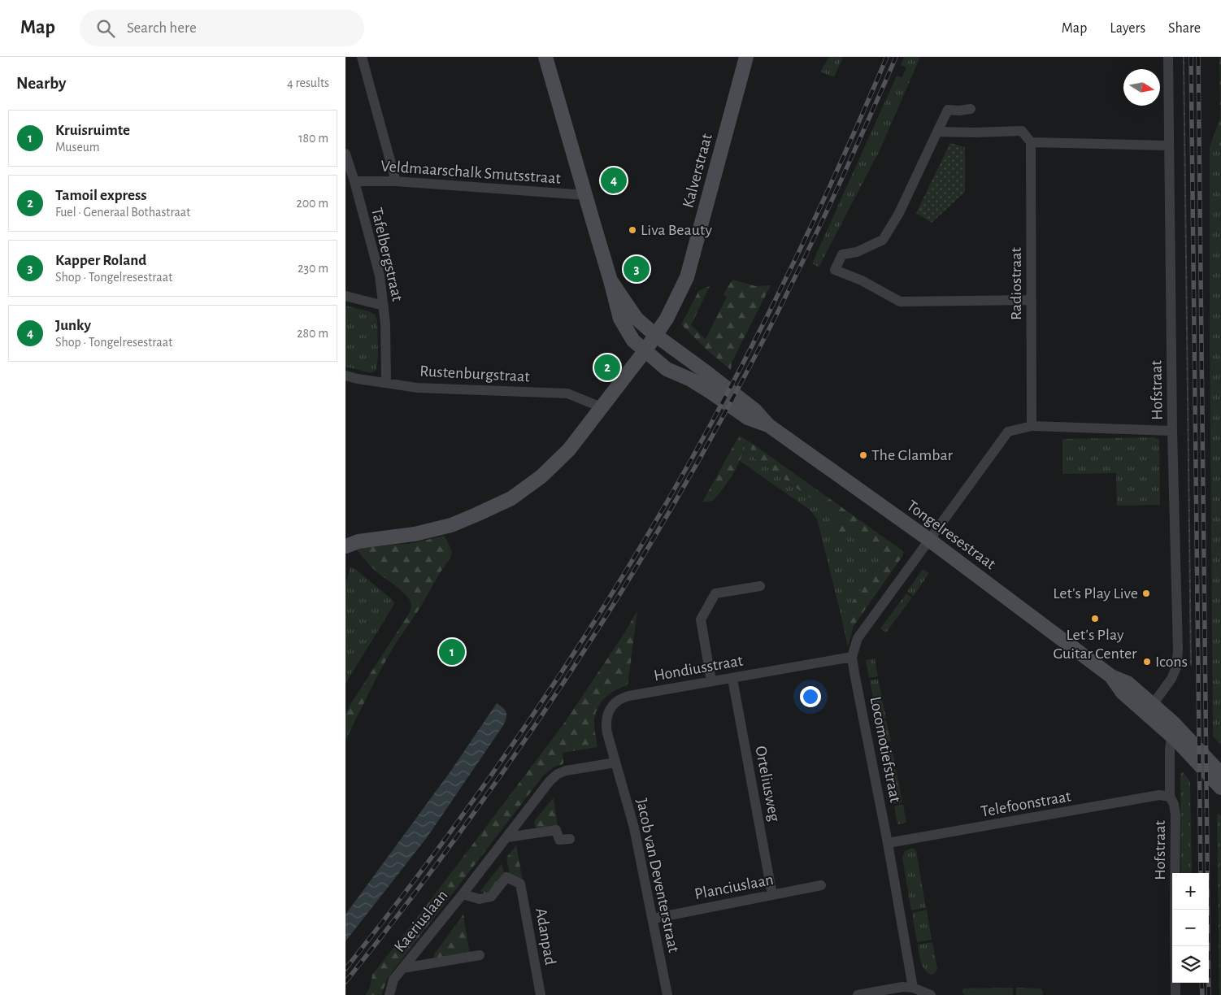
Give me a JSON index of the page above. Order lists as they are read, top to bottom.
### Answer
{
  "streets": {
    "main road": ["Kalverstraat", "Tongelresestraat"],
    "street": [
      "Veldmaarschalk Smutsstraat",
      "Tafelbergstraat",
      "Radiostraat",
      "Rustenburgstraat",
      "Hofstraat",
      "Hondiusstraat",
      "Locomotiefstraat",
      "Orteliusweg",
      "Telefoonstraat",
      "Jacob van Deventerstraat",
      "Planciuslaan",
      "Kaeriuslaan",
      "Adanpad"
    ]
  },
  "crossings": [
    ["Kalverstraat", "Rustenburgstraat"],
    ["Kalverstraat", "Tongelresestraat"],
    ["Veldmaarschalk Smutsstraat", "Tafelbergstraat"],
    ["Veldmaarschalk Smutsstraat", "Tongelresestraat"],
    ["Tafelbergstraat", "Rustenburgstraat"],
    ["Hofstraat", "Tongelresestraat"],
    ["Hofstraat", "Telefoonstraat"],
    ["Hondiusstraat", "Locomotiefstraat"],
    ["Hondiusstraat", "Orteliusweg"],
    ["Hondiusstraat", "Jacob van Deventerstraat"],
    ["Hondiusstraat", "Kaeriuslaan"],
    ["Locomotiefstraat", "Telefoonstraat"],
    ["Orteliusweg", "Planciuslaan"],
    ["Jacob van Deventerstraat", "Planciuslaan"],
    ["Jacob van Deventerstraat", "Kaeriuslaan"],
    ["Kaeriuslaan", "Adanpad"]
  ],
  "places": [
    "Liva Beauty",
    "The Glambar",
    "Let's Play Live",
    "Let's Play Guitar Center",
    "Icons"
  ],
  "north": "right",
  "page": {
    "header": "Map",
    "search": "Search here",
    "nav": ["Map", "Layers", "Share"],
    "heading": ["Nearby", "4 results"],
    "list": [
      {
        "mark": "1",
        "name": "Kruisruimte",
        "note": "Museum",
        "value": "180 m"
      },
      {
        "mark": "2",
        "name": "Tamoil express",
        "note": "Fuel · Generaal Bothastraat",
        "value": "200 m"
      },
      {
        "mark": "3",
        "name": "Kapper Roland",
        "note": "Shop · Tongelresestraat",
        "value": "230 m"
      },
      {
        "mark": "4",
        "name": "Junky",
        "note": "Shop · Tongelresestraat",
        "value": "280 m"
      }
    ],
    "pins": [
      "4",
      "3",
      "2",
      "1"
    ],
    "map_buttons": ["+", "−"]
  }
}
